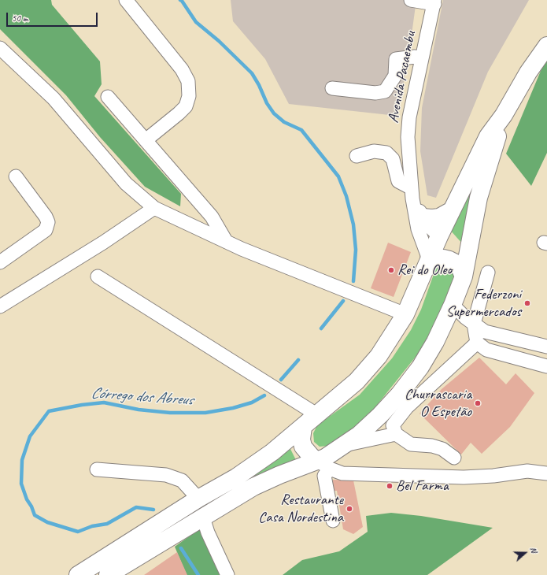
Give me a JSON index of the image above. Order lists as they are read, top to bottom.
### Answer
{
  "streets": {
    "street": ["Avenida Pacaembu"]
  },
  "water": ["Córrego dos Abreus"],
  "places": [
    "Rei do Oleo",
    "Federzoni Supermercados",
    "Churrascaria O Espetão",
    "Bel Farma",
    "Restaurante Casa Nordestina"
  ],
  "scale_bar": "50 m",
  "north": "right"
}
